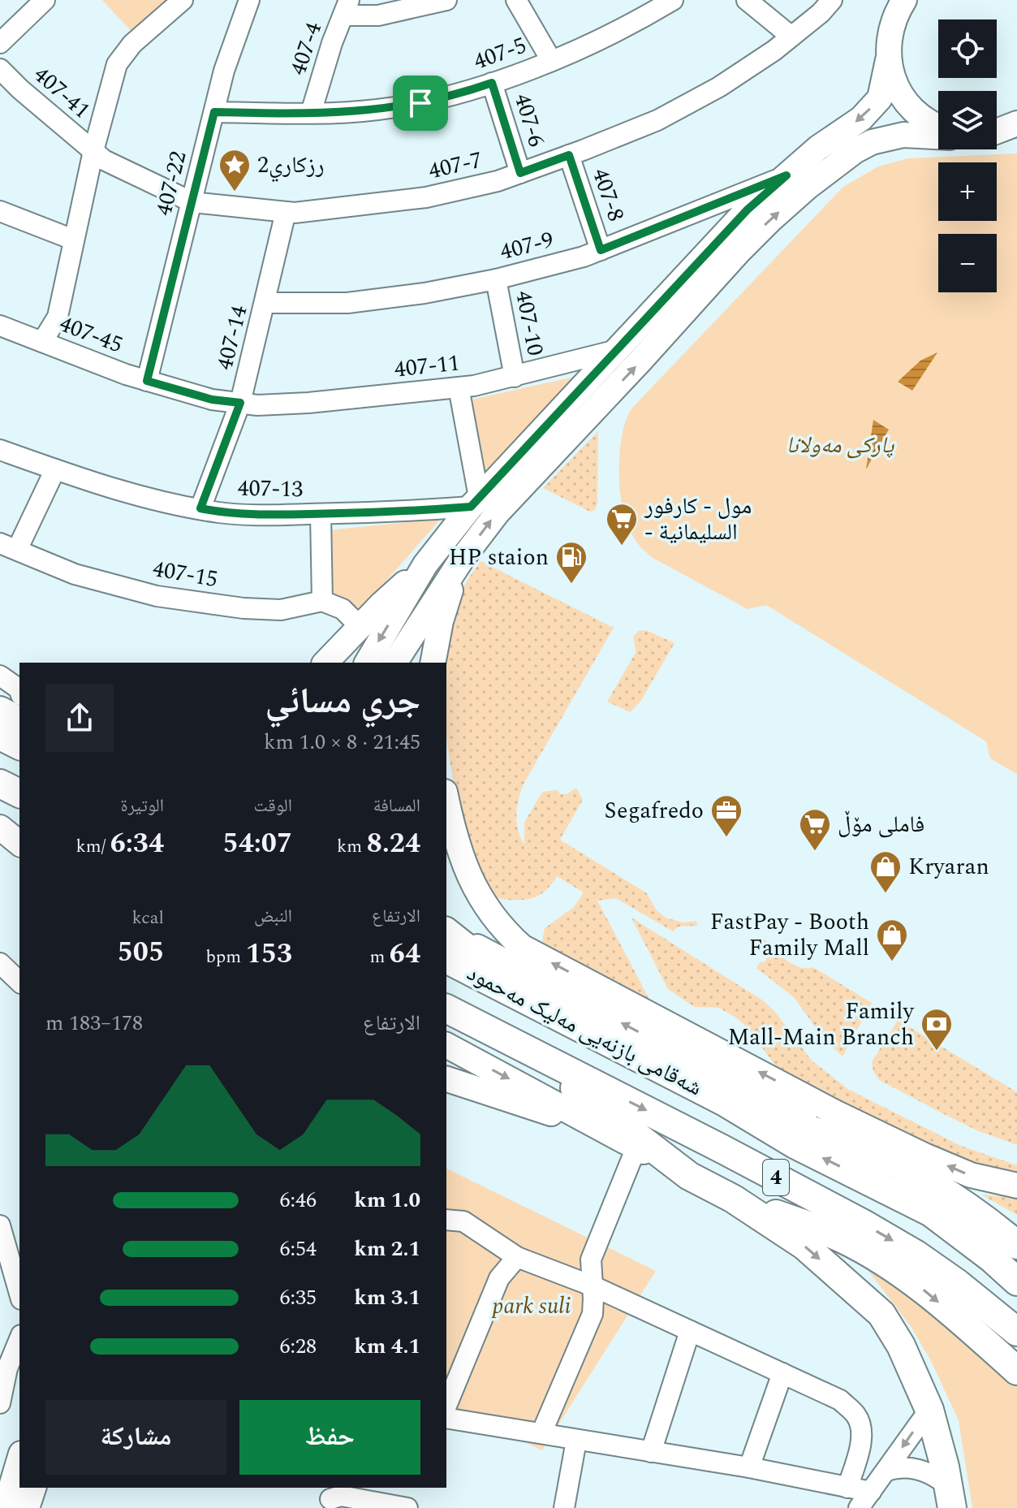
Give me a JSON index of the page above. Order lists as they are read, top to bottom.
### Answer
{
  "streets": {
    "highway": ["شەقامی بازنەیی مەلیک مەحمود", "4"],
    "street": [
      "407-4",
      "407-5",
      "407-41",
      "407-6",
      "407-7",
      "407-22",
      "407-8",
      "407-9",
      "407-10",
      "407-45",
      "407-14",
      "407-11",
      "407-13",
      "407-15"
    ]
  },
  "crossings": [
    ["407-4", "407-5"],
    ["407-5", "407-6"],
    ["407-5", "407-22"],
    ["407-41", "407-7"],
    ["407-6", "407-7"],
    ["407-7", "407-22"],
    ["407-7", "407-8"],
    ["407-7", "407-14"],
    ["407-22", "407-45"],
    ["407-8", "407-9"],
    ["407-9", "407-10"],
    ["407-9", "407-14"],
    ["407-10", "407-11"],
    ["407-45", "407-14"],
    ["407-45", "407-11"],
    ["407-14", "407-11"],
    ["407-14", "407-13"],
    ["شەقامی بازنەیی مەلیک مەحمود", "4"]
  ],
  "parks": ["پارکی مەولانا", "park suli"],
  "places": {
    "place": ["رزكاري2"],
    "supermarket": ["مول - كارفور - السليمانية", "فاملی مۆڵ"],
    "fuel station": ["HP staion"],
    "office": ["Segafredo"],
    "shop": ["Kryaran", "FastPay - Booth Family Mall"],
    "bank": ["Family Mall-Main Branch"]
  },
  "page": {
    "map_buttons": ["+", "−"],
    "heading": ["جري مسائي", "21:45 · 8 × 1.0 km"],
    "stats": [
      ["المسافة", "8.24 km"],
      ["الوقت", "54:07"],
      ["الوتيرة", "6:34 /km"],
      ["الارتفاع", "64 m"],
      ["النبض", "153 bpm"],
      ["kcal", "505"]
    ],
    "chart": ["الارتفاع", "178–183 m"],
    "list": [
      {
        "name": "1.0 km",
        "note": "6:46"
      },
      {
        "name": "2.1 km",
        "note": "6:54"
      },
      {
        "name": "3.1 km",
        "note": "6:35"
      },
      {
        "name": "4.1 km",
        "note": "6:28"
      }
    ],
    "buttons": ["حفظ", "مشاركة"]
  }
}
